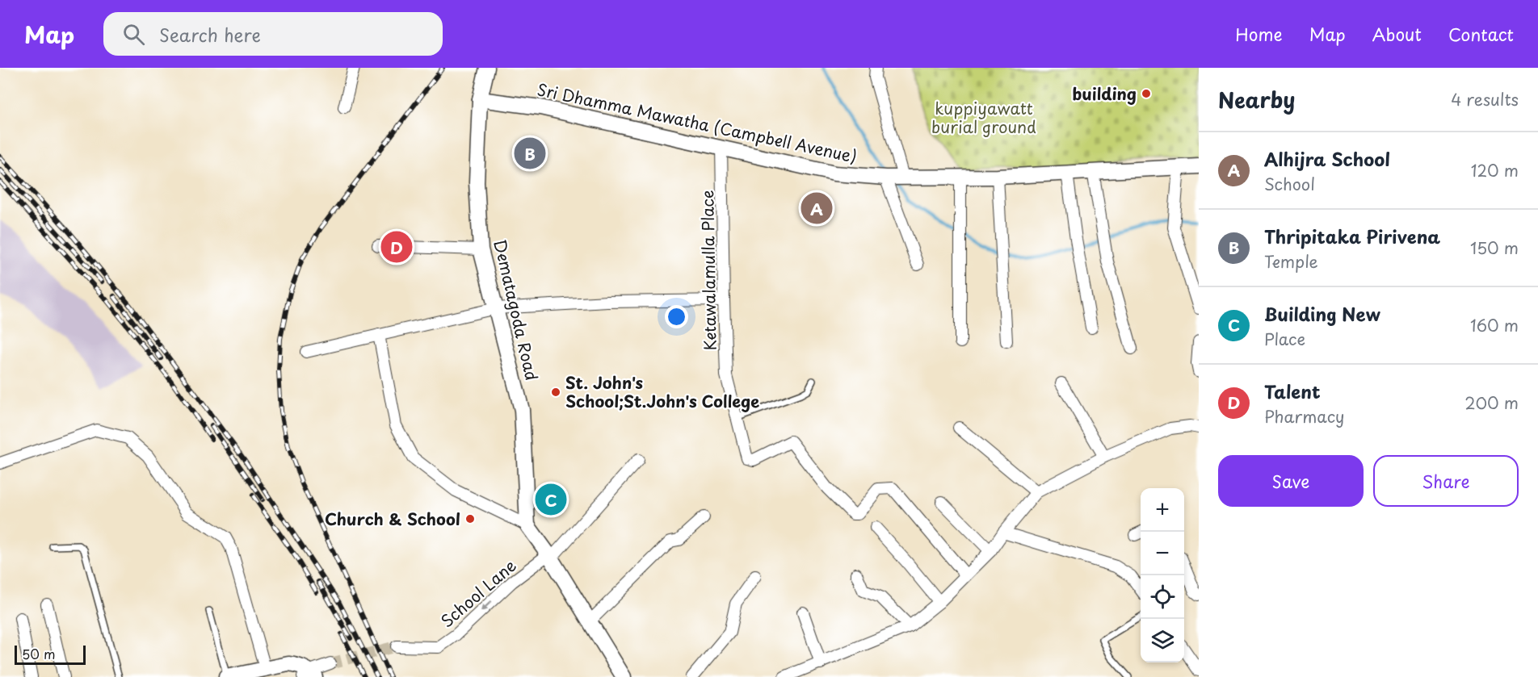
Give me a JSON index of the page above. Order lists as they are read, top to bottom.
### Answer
{
  "streets": {
    "main road": ["Sri Dhamma Mawatha (Campbell Avenue)", "Dematagoda Road"],
    "street": ["Ketawalamulla Place", "School Lane"]
  },
  "crossings": [
    ["Sri Dhamma Mawatha (Campbell Avenue)", "Ketawalamulla Place"],
    ["Sri Dhamma Mawatha (Campbell Avenue)", "Dematagoda Road"]
  ],
  "one_way": ["School Lane"],
  "parks": ["kuppiyawatt burial ground"],
  "places": ["building", "St. John's School;St.John's College", "Church & School"],
  "scale_bar": "50 m",
  "page": {
    "header": "Map",
    "search": "Search here",
    "nav": [
      "Home",
      "Map",
      "About",
      "Contact"
    ],
    "heading": ["Nearby", "4 results"],
    "list": [
      {
        "mark": "A",
        "name": "Alhijra School",
        "note": "School",
        "value": "120 m"
      },
      {
        "mark": "B",
        "name": "Thripitaka Pirivena",
        "note": "Temple",
        "value": "150 m"
      },
      {
        "mark": "C",
        "name": "Building New",
        "note": "Place",
        "value": "160 m"
      },
      {
        "mark": "D",
        "name": "Talent",
        "note": "Pharmacy",
        "value": "200 m"
      }
    ],
    "pins": [
      "B",
      "A",
      "D",
      "C"
    ],
    "buttons": ["Save", "Share"],
    "map_buttons": ["+", "−"],
    "scale": "50 m"
  }
}
